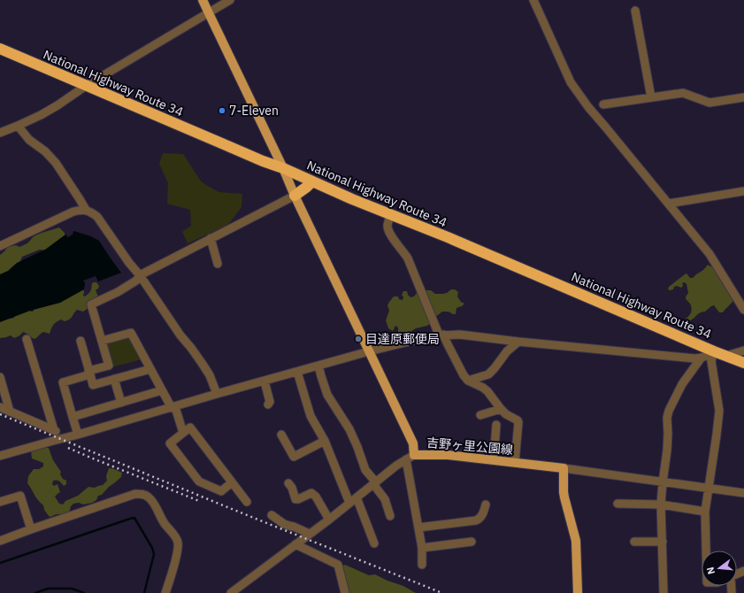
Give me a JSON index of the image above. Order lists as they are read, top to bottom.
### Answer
{
  "streets": {
    "highway": ["National Highway Route 34"],
    "main road": ["吉野ヶ里公園線"]
  },
  "crossings": [
    ["National Highway Route 34", "吉野ヶ里公園線"]
  ],
  "places": ["7-Eleven", "目達原郵便局"],
  "north": "left"
}
